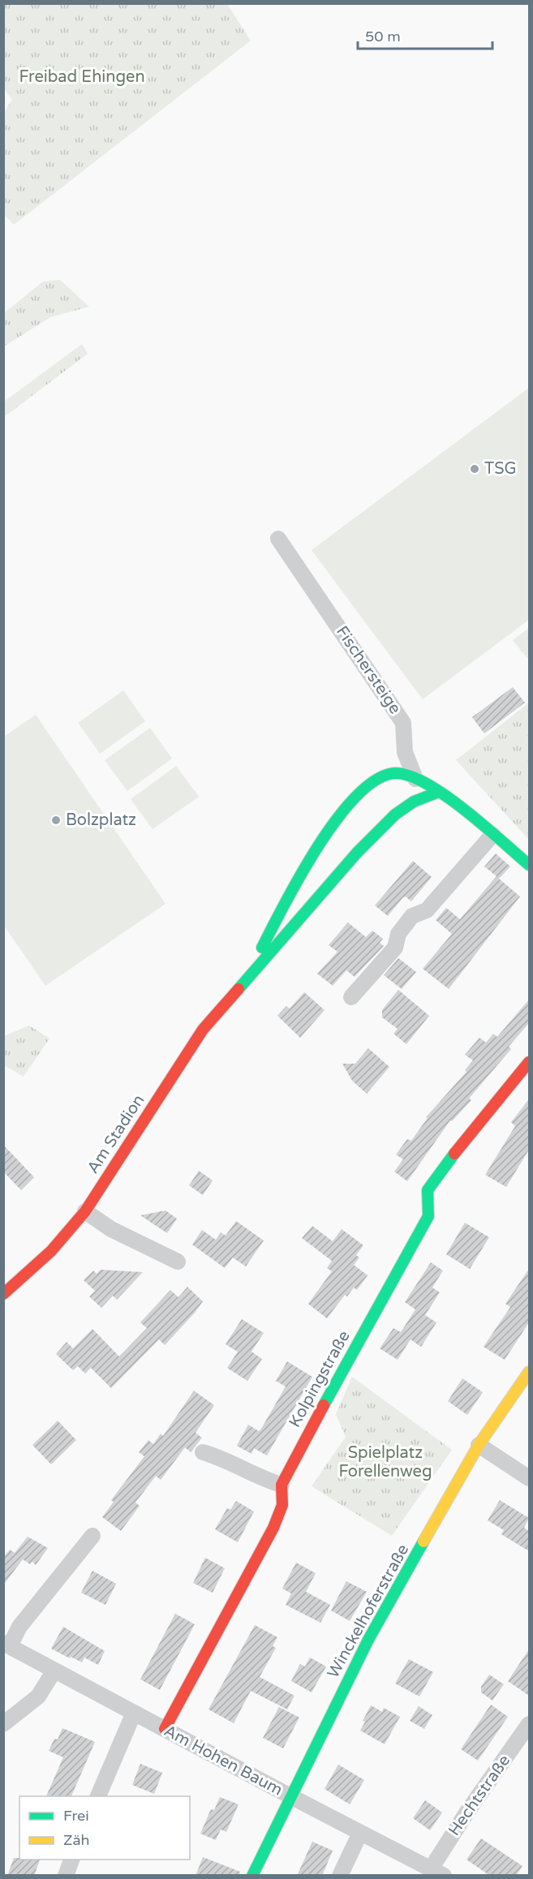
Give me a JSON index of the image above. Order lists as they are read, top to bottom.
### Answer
{
  "streets": {
    "street": [
      "Fischersteige",
      "Am Stadion",
      "Kolpingstraße",
      "Winckelhoferstraße",
      "Am Hohen Baum",
      "Hechtstraße"
    ]
  },
  "crossings": [
    ["Fischersteige", "Am Stadion"],
    ["Kolpingstraße", "Am Hohen Baum"],
    ["Winckelhoferstraße", "Am Hohen Baum"],
    ["Am Hohen Baum", "Hechtstraße"]
  ],
  "parks": ["Freibad Ehingen", "Spielplatz Forellenweg"],
  "places": ["TSG", "Bolzplatz"],
  "legend": ["Frei", "Zäh"],
  "scale_bar": "50 m"
}
